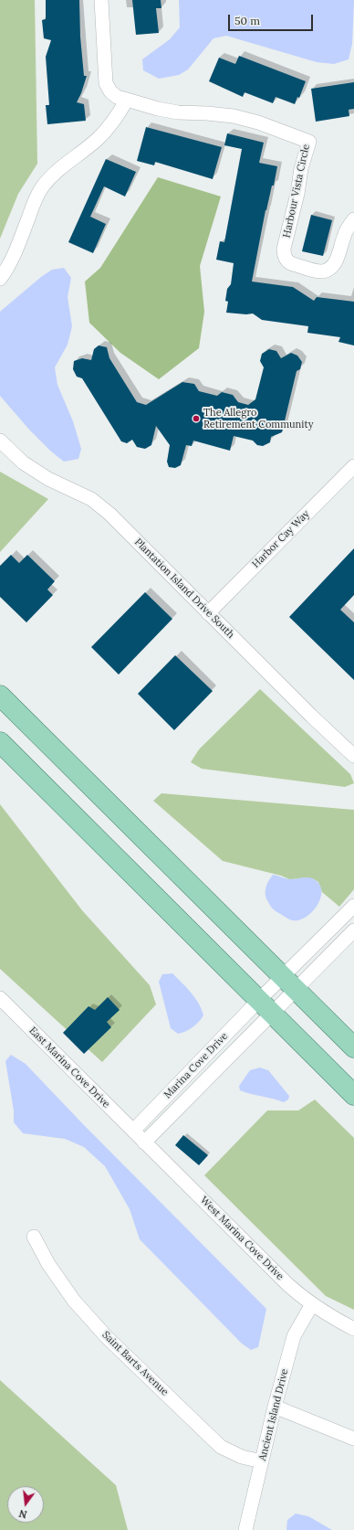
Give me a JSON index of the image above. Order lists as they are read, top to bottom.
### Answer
{
  "streets": {
    "street": [
      "Harbour Vista Circle",
      "Harbor Cay Way",
      "Plantation Island Drive South",
      "Marina Cove Drive",
      "East Marina Cove Drive",
      "West Marina Cove Drive",
      "Saint Barts Avenue",
      "Ancient Island Drive"
    ]
  },
  "crossings": [
    ["Harbor Cay Way", "Plantation Island Drive South"],
    ["Marina Cove Drive", "East Marina Cove Drive"],
    ["Marina Cove Drive", "West Marina Cove Drive"],
    ["East Marina Cove Drive", "West Marina Cove Drive"],
    ["West Marina Cove Drive", "Ancient Island Drive"],
    ["Saint Barts Avenue", "Ancient Island Drive"]
  ],
  "places": ["The Allegro Retirement Community"],
  "scale_bar": "50 m",
  "north": "bottom"
}
